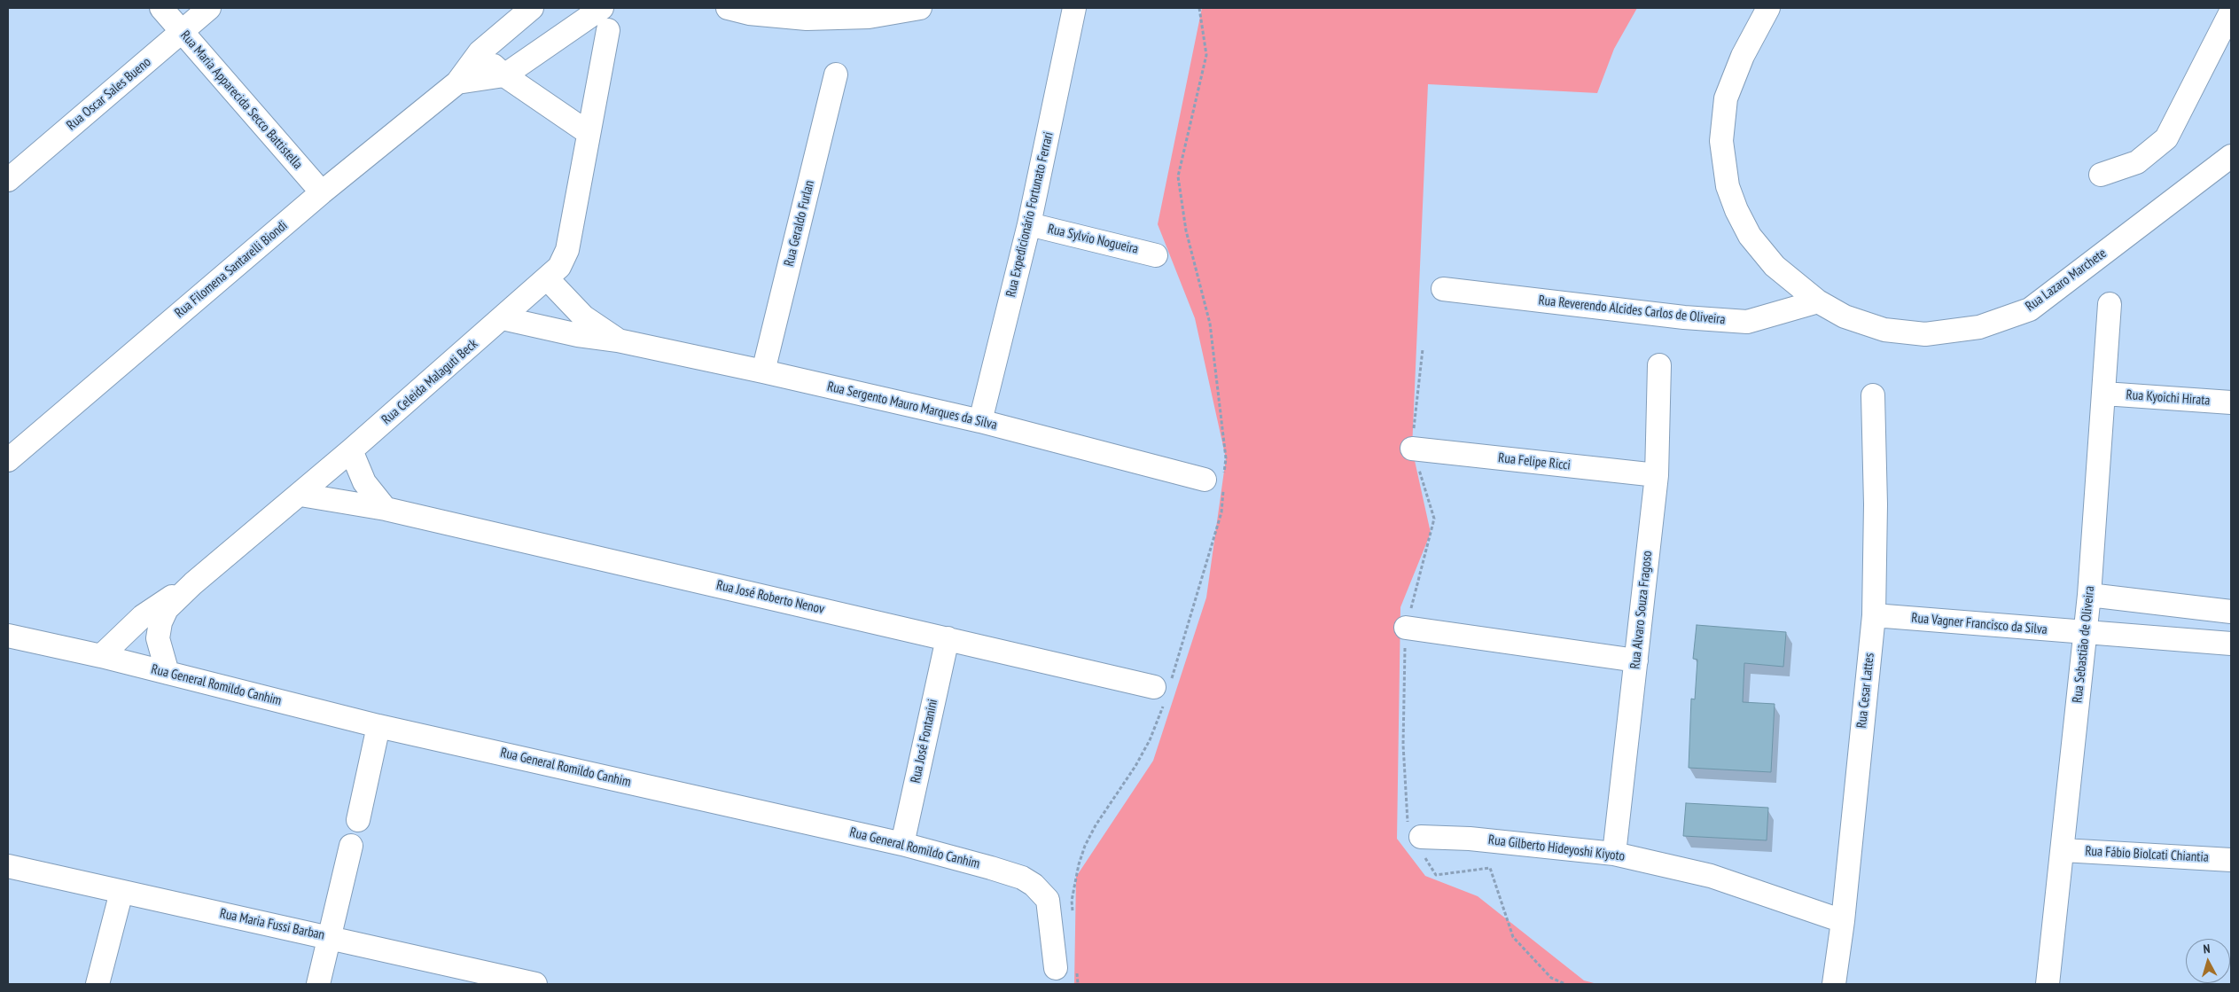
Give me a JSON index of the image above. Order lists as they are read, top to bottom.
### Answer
{
  "streets": {
    "street": [
      "Rua Oscar Sales Bueno",
      "Rua Maria Apparecida Secco Battistella",
      "Rua Expedicionário Fortunato Ferrari",
      "Rua Geraldo Furlan",
      "Rua Sylvio Nogueira",
      "Rua Filomena Santarelli Biondi",
      "Rua Lazaro Marchete",
      "Rua Reverendo Alcides Carlos de Oliveira",
      "Rua Celeida Malaguti Beck",
      "Rua Kyoichi Hirata",
      "Rua Sergento Mauro Marques da Silva",
      "Rua Felipe Ricci",
      "Rua José Roberto Nenov",
      "Rua Alvaro Souza Fragoso",
      "Rua Vagner Francisco da Silva",
      "Rua Sebastião de Oliveira",
      "Rua General Romildo Canhim",
      "Rua Cesar Lattes",
      "Rua José Fontanini",
      "Rua Gilberto Hideyoshi Kiyoto",
      "Rua Fábio Biolcati Chiantia",
      "Rua Maria Fussi Barban"
    ]
  },
  "crossings": [
    ["Rua Oscar Sales Bueno", "Rua Maria Apparecida Secco Battistella"],
    ["Rua Maria Apparecida Secco Battistella", "Rua Filomena Santarelli Biondi"],
    ["Rua Expedicionário Fortunato Ferrari", "Rua Sylvio Nogueira"],
    ["Rua Expedicionário Fortunato Ferrari", "Rua Sergento Mauro Marques da Silva"],
    ["Rua Geraldo Furlan", "Rua Sergento Mauro Marques da Silva"],
    ["Rua Lazaro Marchete", "Rua Reverendo Alcides Carlos de Oliveira"],
    ["Rua Celeida Malaguti Beck", "Rua Sergento Mauro Marques da Silva"],
    ["Rua Celeida Malaguti Beck", "Rua José Roberto Nenov"],
    ["Rua Celeida Malaguti Beck", "Rua General Romildo Canhim"],
    ["Rua Kyoichi Hirata", "Rua Sebastião de Oliveira"],
    ["Rua Felipe Ricci", "Rua Alvaro Souza Fragoso"],
    ["Rua José Roberto Nenov", "Rua José Fontanini"],
    ["Rua Alvaro Souza Fragoso", "Rua Gilberto Hideyoshi Kiyoto"],
    ["Rua Vagner Francisco da Silva", "Rua Sebastião de Oliveira"],
    ["Rua Vagner Francisco da Silva", "Rua Cesar Lattes"],
    ["Rua Sebastião de Oliveira", "Rua Fábio Biolcati Chiantia"],
    ["Rua General Romildo Canhim", "Rua José Fontanini"],
    ["Rua Cesar Lattes", "Rua Gilberto Hideyoshi Kiyoto"]
  ],
  "north": "top"
}
